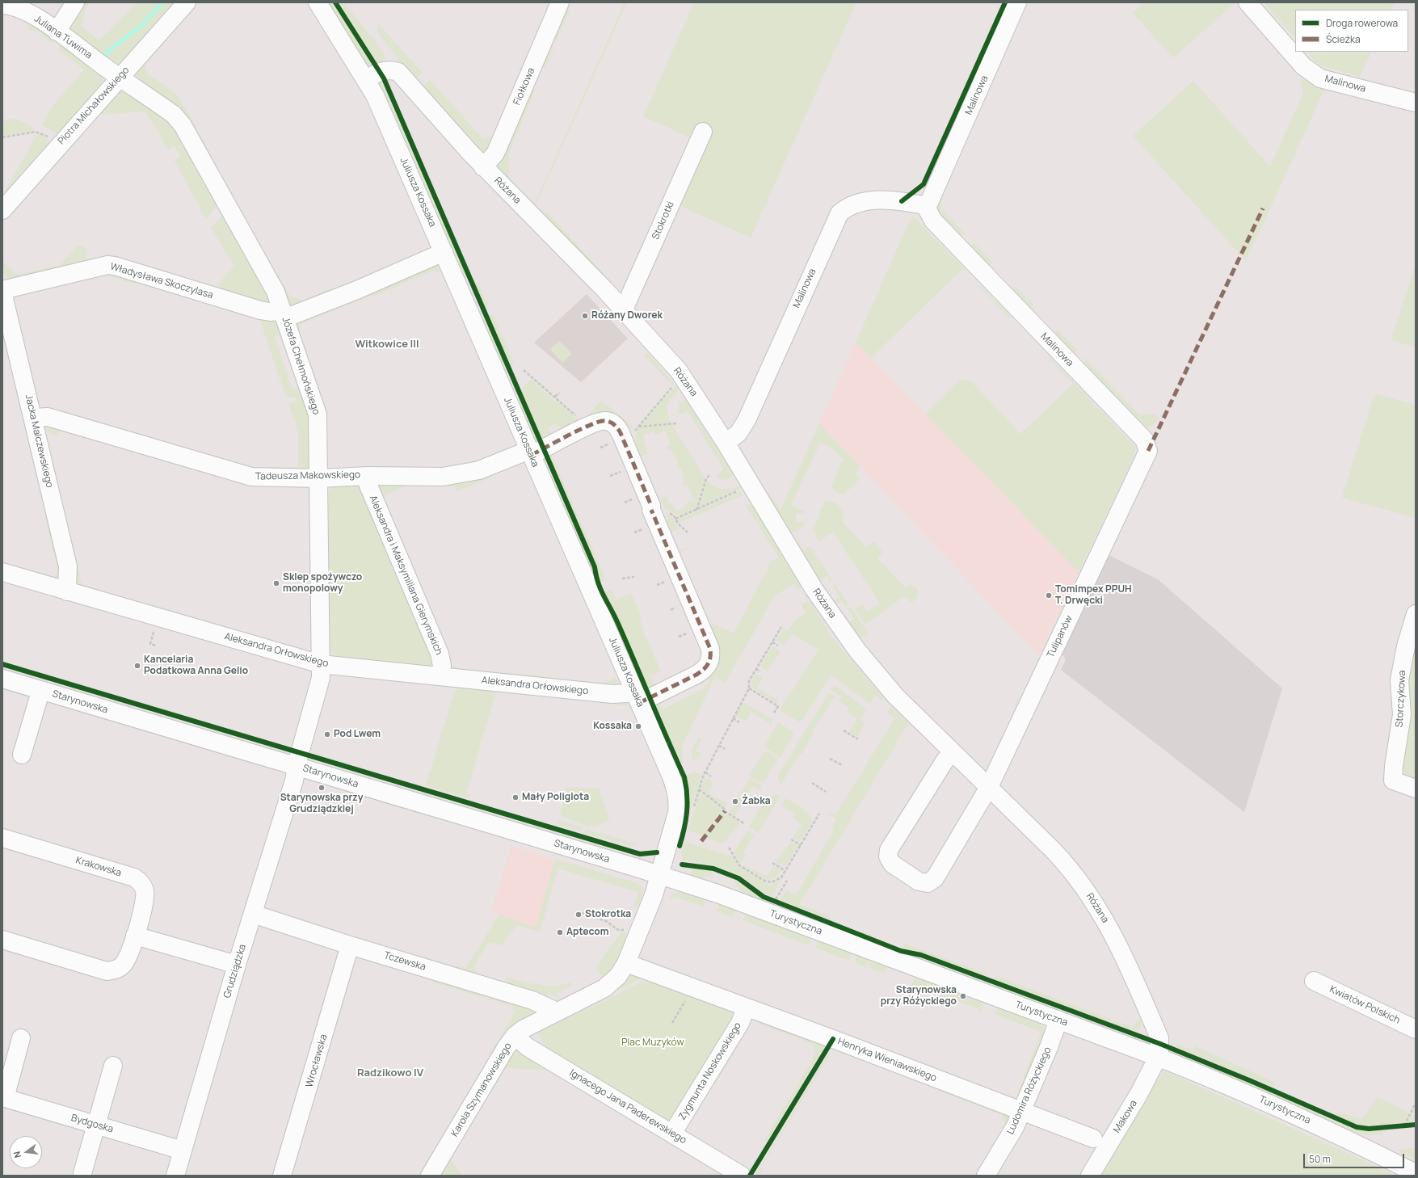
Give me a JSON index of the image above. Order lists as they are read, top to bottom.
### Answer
{
  "streets": {
    "street": [
      "Juliana Tuwima",
      "Malinowa",
      "Fiołkowa",
      "Piotra Michałowskiego",
      "Różana",
      "Juliusza Kossaka",
      "Stokrotki",
      "Władysława Skoczylasa",
      "Józefa Chełmońskiego",
      "Jacka Malczewskiego",
      "Tadeusza Makowskiego",
      "Aleksandra i Maksymiliana Gierymskich",
      "Tulipanów",
      "Aleksandra Orłowskiego",
      "Storczykowa",
      "Starynowska",
      "Krakowska",
      "Turystyczna",
      "Tczewska",
      "Grudziądzka",
      "Kwiatów Polskich",
      "Henryka Wieniawskiego",
      "Wrocławska",
      "Zygmunta Noskowskiego",
      "Karola Szymanowskiego",
      "Ludomira Różyckiego",
      "Ignacego Jana Paderewskiego",
      "Makowa",
      "Bydgoska"
    ]
  },
  "crossings": [
    ["Juliana Tuwima", "Piotra Michałowskiego"],
    ["Juliana Tuwima", "Józefa Chełmońskiego"],
    ["Malinowa", "Różana"],
    ["Malinowa", "Tulipanów"],
    ["Fiołkowa", "Różana"],
    ["Piotra Michałowskiego", "Józefa Chełmońskiego"],
    ["Różana", "Juliusza Kossaka"],
    ["Różana", "Stokrotki"],
    ["Różana", "Tulipanów"],
    ["Różana", "Turystyczna"],
    ["Różana", "Makowa"],
    ["Juliusza Kossaka", "Władysława Skoczylasa"],
    ["Juliusza Kossaka", "Tadeusza Makowskiego"],
    ["Juliusza Kossaka", "Aleksandra Orłowskiego"],
    ["Juliusza Kossaka", "Starynowska"],
    ["Juliusza Kossaka", "Turystyczna"],
    ["Juliusza Kossaka", "Karola Szymanowskiego"],
    ["Władysława Skoczylasa", "Józefa Chełmońskiego"],
    ["Władysława Skoczylasa", "Jacka Malczewskiego"],
    ["Józefa Chełmońskiego", "Tadeusza Makowskiego"],
    ["Józefa Chełmońskiego", "Aleksandra Orłowskiego"],
    ["Józefa Chełmońskiego", "Starynowska"],
    ["Józefa Chełmońskiego", "Grudziądzka"],
    ["Jacka Malczewskiego", "Tadeusza Makowskiego"],
    ["Jacka Malczewskiego", "Aleksandra Orłowskiego"],
    ["Tadeusza Makowskiego", "Aleksandra i Maksymiliana Gierymskich"],
    ["Aleksandra i Maksymiliana Gierymskich", "Aleksandra Orłowskiego"],
    ["Starynowska", "Turystyczna"],
    ["Starynowska", "Grudziądzka"],
    ["Starynowska", "Karola Szymanowskiego"],
    ["Turystyczna", "Karola Szymanowskiego"],
    ["Turystyczna", "Ludomira Różyckiego"],
    ["Turystyczna", "Makowa"],
    ["Tczewska", "Grudziądzka"],
    ["Tczewska", "Wrocławska"],
    ["Tczewska", "Karola Szymanowskiego"],
    ["Grudziądzka", "Bydgoska"],
    ["Henryka Wieniawskiego", "Zygmunta Noskowskiego"],
    ["Henryka Wieniawskiego", "Karola Szymanowskiego"],
    ["Henryka Wieniawskiego", "Ludomira Różyckiego"],
    ["Zygmunta Noskowskiego", "Ignacego Jana Paderewskiego"],
    ["Karola Szymanowskiego", "Ignacego Jana Paderewskiego"]
  ],
  "districts": ["Witkowice III", "Radzikowo IV"],
  "parks": ["Plac Muzyków"],
  "places": [
    "Różany Dworek",
    "Sklep spożywczo monopolowy",
    "Tomimpex PPUH T. Drwęcki",
    "Kancelaria Podatkowa Anna Gelio",
    "Kossaka",
    "Pod Lwem",
    "Starynowska przy Grudziądzkiej",
    "Mały Poliglota",
    "Żabka",
    "Stokrotka",
    "Aptecom",
    "Starynowska przy Różyckiego"
  ],
  "legend": ["Droga rowerowa", "Ścieżka"],
  "scale_bar": "50 m",
  "north": "left"
}
